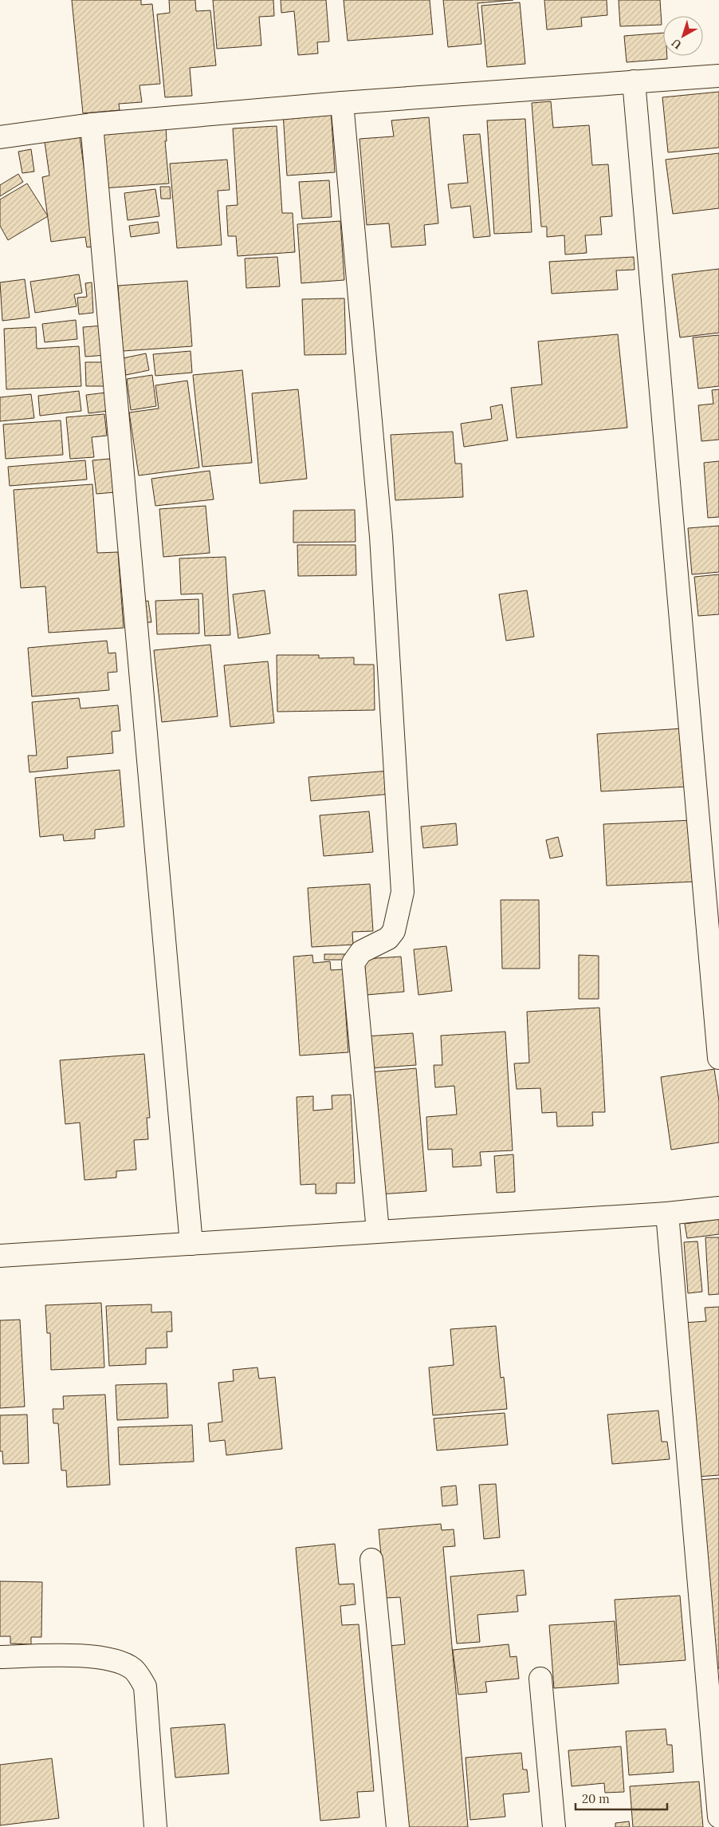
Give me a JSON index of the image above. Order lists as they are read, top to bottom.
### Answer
{
  "scale_bar": "20 m",
  "north": "bottom left"
}
